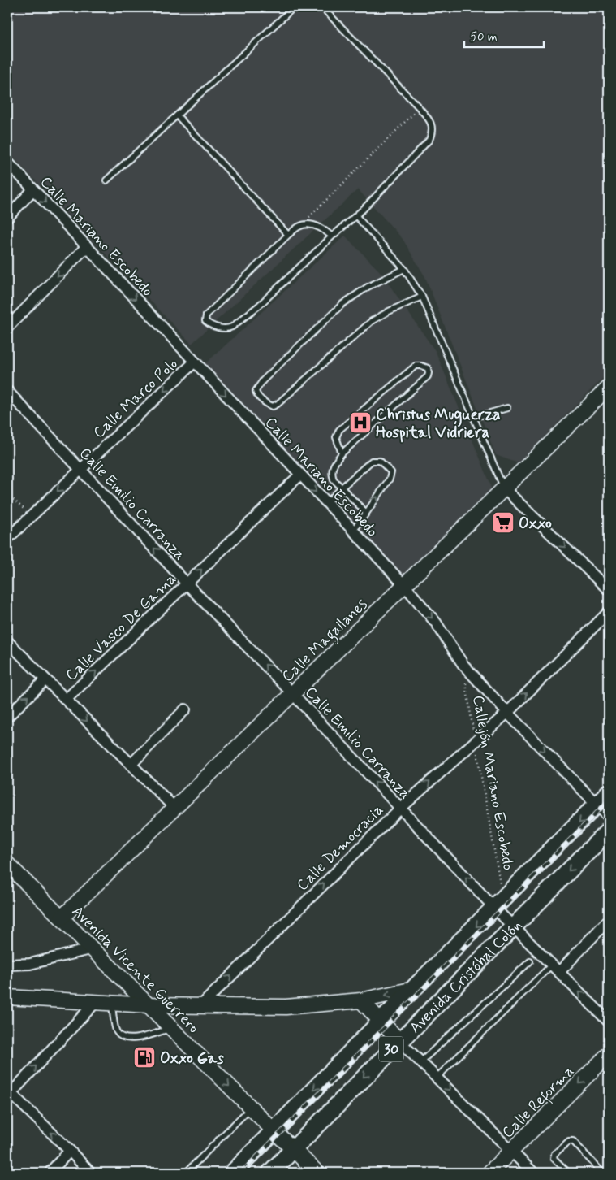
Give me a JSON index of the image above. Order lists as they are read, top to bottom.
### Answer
{
  "streets": {
    "main road": ["Avenida Cristóbal Colón", "30"],
    "street": [
      "Calle Mariano Escobedo",
      "Calle Marco Polo",
      "Calle Emilio Carranza",
      "Calle Vasco De Gama",
      "Calle Magallanes",
      "Calle Democracia",
      "Avenida Vicente Guerrero",
      "Calle Reforma"
    ],
    "path": ["Callejón Mariano Escobedo"]
  },
  "crossings": [
    ["Calle Mariano Escobedo", "Calle Marco Polo"],
    ["Calle Mariano Escobedo", "Calle Vasco De Gama"],
    ["Calle Mariano Escobedo", "Calle Magallanes"],
    ["Calle Mariano Escobedo", "Callejón Mariano Escobedo"],
    ["Calle Mariano Escobedo", "Calle Democracia"],
    ["Calle Mariano Escobedo", "30"],
    ["Calle Marco Polo", "Calle Emilio Carranza"],
    ["Calle Emilio Carranza", "Calle Vasco De Gama"],
    ["Calle Emilio Carranza", "Calle Magallanes"],
    ["Calle Emilio Carranza", "Callejón Mariano Escobedo"],
    ["Calle Emilio Carranza", "Calle Democracia"],
    ["Calle Emilio Carranza", "Avenida Cristóbal Colón"],
    ["Calle Emilio Carranza", "30"],
    ["Calle Magallanes", "Avenida Vicente Guerrero"],
    ["Callejón Mariano Escobedo", "Calle Democracia"],
    ["Callejón Mariano Escobedo", "30"],
    ["Avenida Vicente Guerrero", "Avenida Cristóbal Colón"],
    ["Avenida Cristóbal Colón", "30"]
  ],
  "one_way": [
    "Calle Mariano Escobedo",
    "Calle Marco Polo",
    "Calle Emilio Carranza",
    "Calle Vasco De Gama",
    "Calle Democracia",
    "Calle Reforma"
  ],
  "places": {
    "hospital": ["Christus Muguerza Hospital Vidriera"],
    "supermarket": ["Oxxo"],
    "fuel station": ["Oxxo Gas"]
  },
  "scale_bar": "50 m"
}
